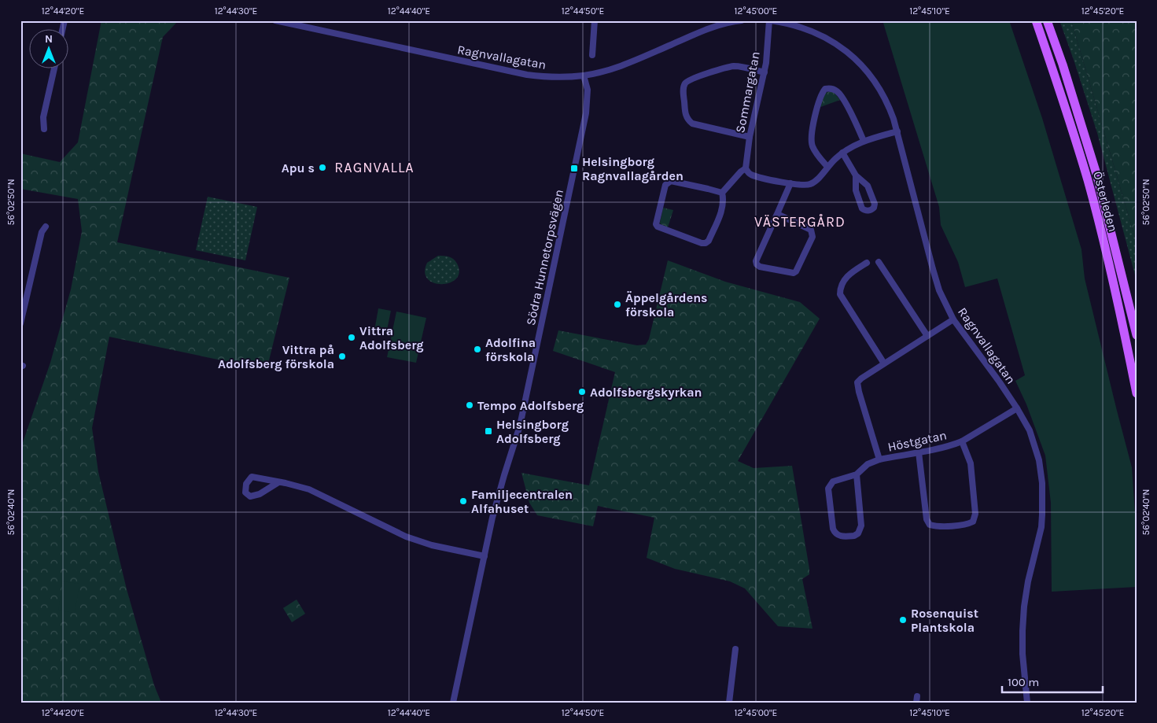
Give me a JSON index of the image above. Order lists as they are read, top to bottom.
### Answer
{
  "streets": {
    "main road": ["Österleden"],
    "street": [
      "Ragnvallagatan",
      "Sommargatan",
      "Södra Hunnetorpsvägen",
      "Höstgatan"
    ]
  },
  "crossings": [
    ["Ragnvallagatan", "Sommargatan"],
    ["Ragnvallagatan", "Södra Hunnetorpsvägen"],
    ["Ragnvallagatan", "Höstgatan"]
  ],
  "districts": ["RAGNVALLA", "VÄSTERGÅRD"],
  "places": {
    "other": [
      "Apu s",
      "Äppelgårdens förskola",
      "Vittra Adolfsberg",
      "Adolfina förskola",
      "Vittra på Adolfsberg förskola",
      "Adolfsbergskyrkan",
      "Tempo Adolfsberg",
      "Familjecentralen Alfahuset",
      "Rosenquist Plantskola"
    ],
    "transit": ["Helsingborg Ragnvallagården", "Helsingborg Adolfsberg"]
  },
  "scale_bar": "100 m",
  "north": "top",
  "coordinates": [
    "12°44'20\"E",
    "12°44'30\"E",
    "12°44'40\"E",
    "12°44'50\"E",
    "12°45'00\"E",
    "12°45'10\"E",
    "12°45'20\"E",
    "56°02'50\"N",
    "56°02'40\"N"
  ]
}
